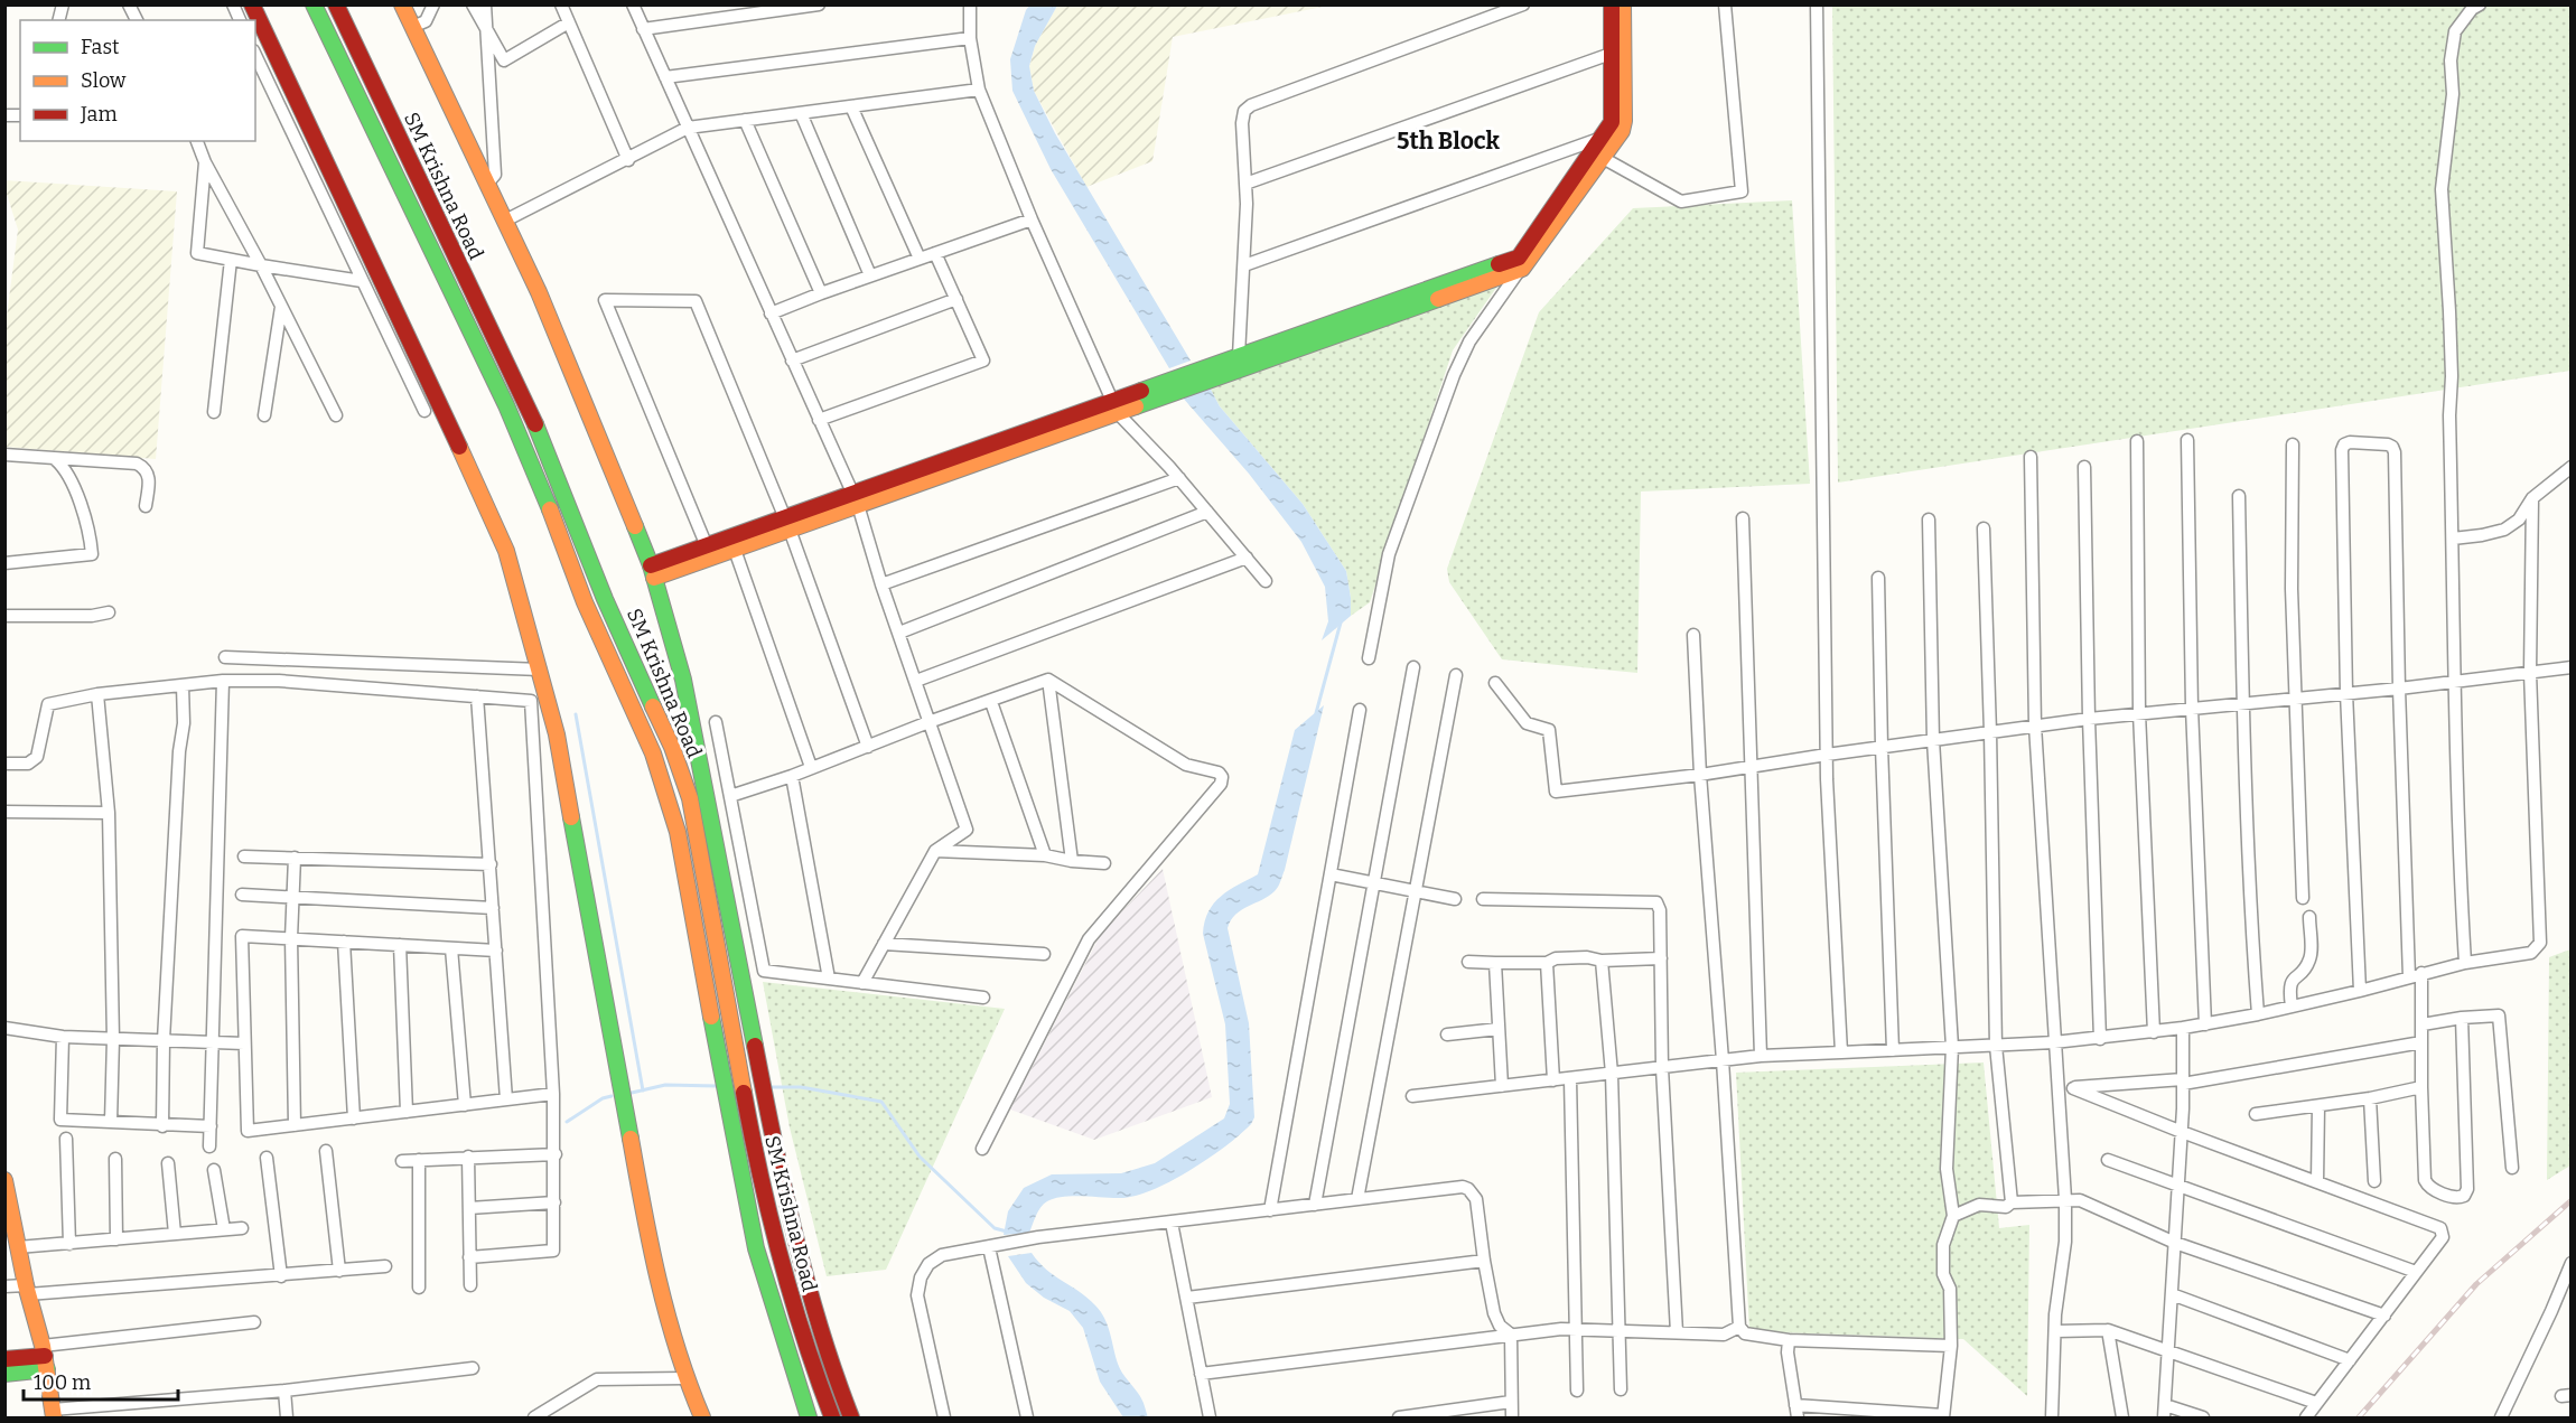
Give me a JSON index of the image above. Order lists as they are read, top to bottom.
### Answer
{
  "streets": {
    "main road": ["SM Krishna Road"]
  },
  "districts": ["5th Block"],
  "legend": ["Fast", "Slow", "Jam"],
  "scale_bar": "100 m"
}
